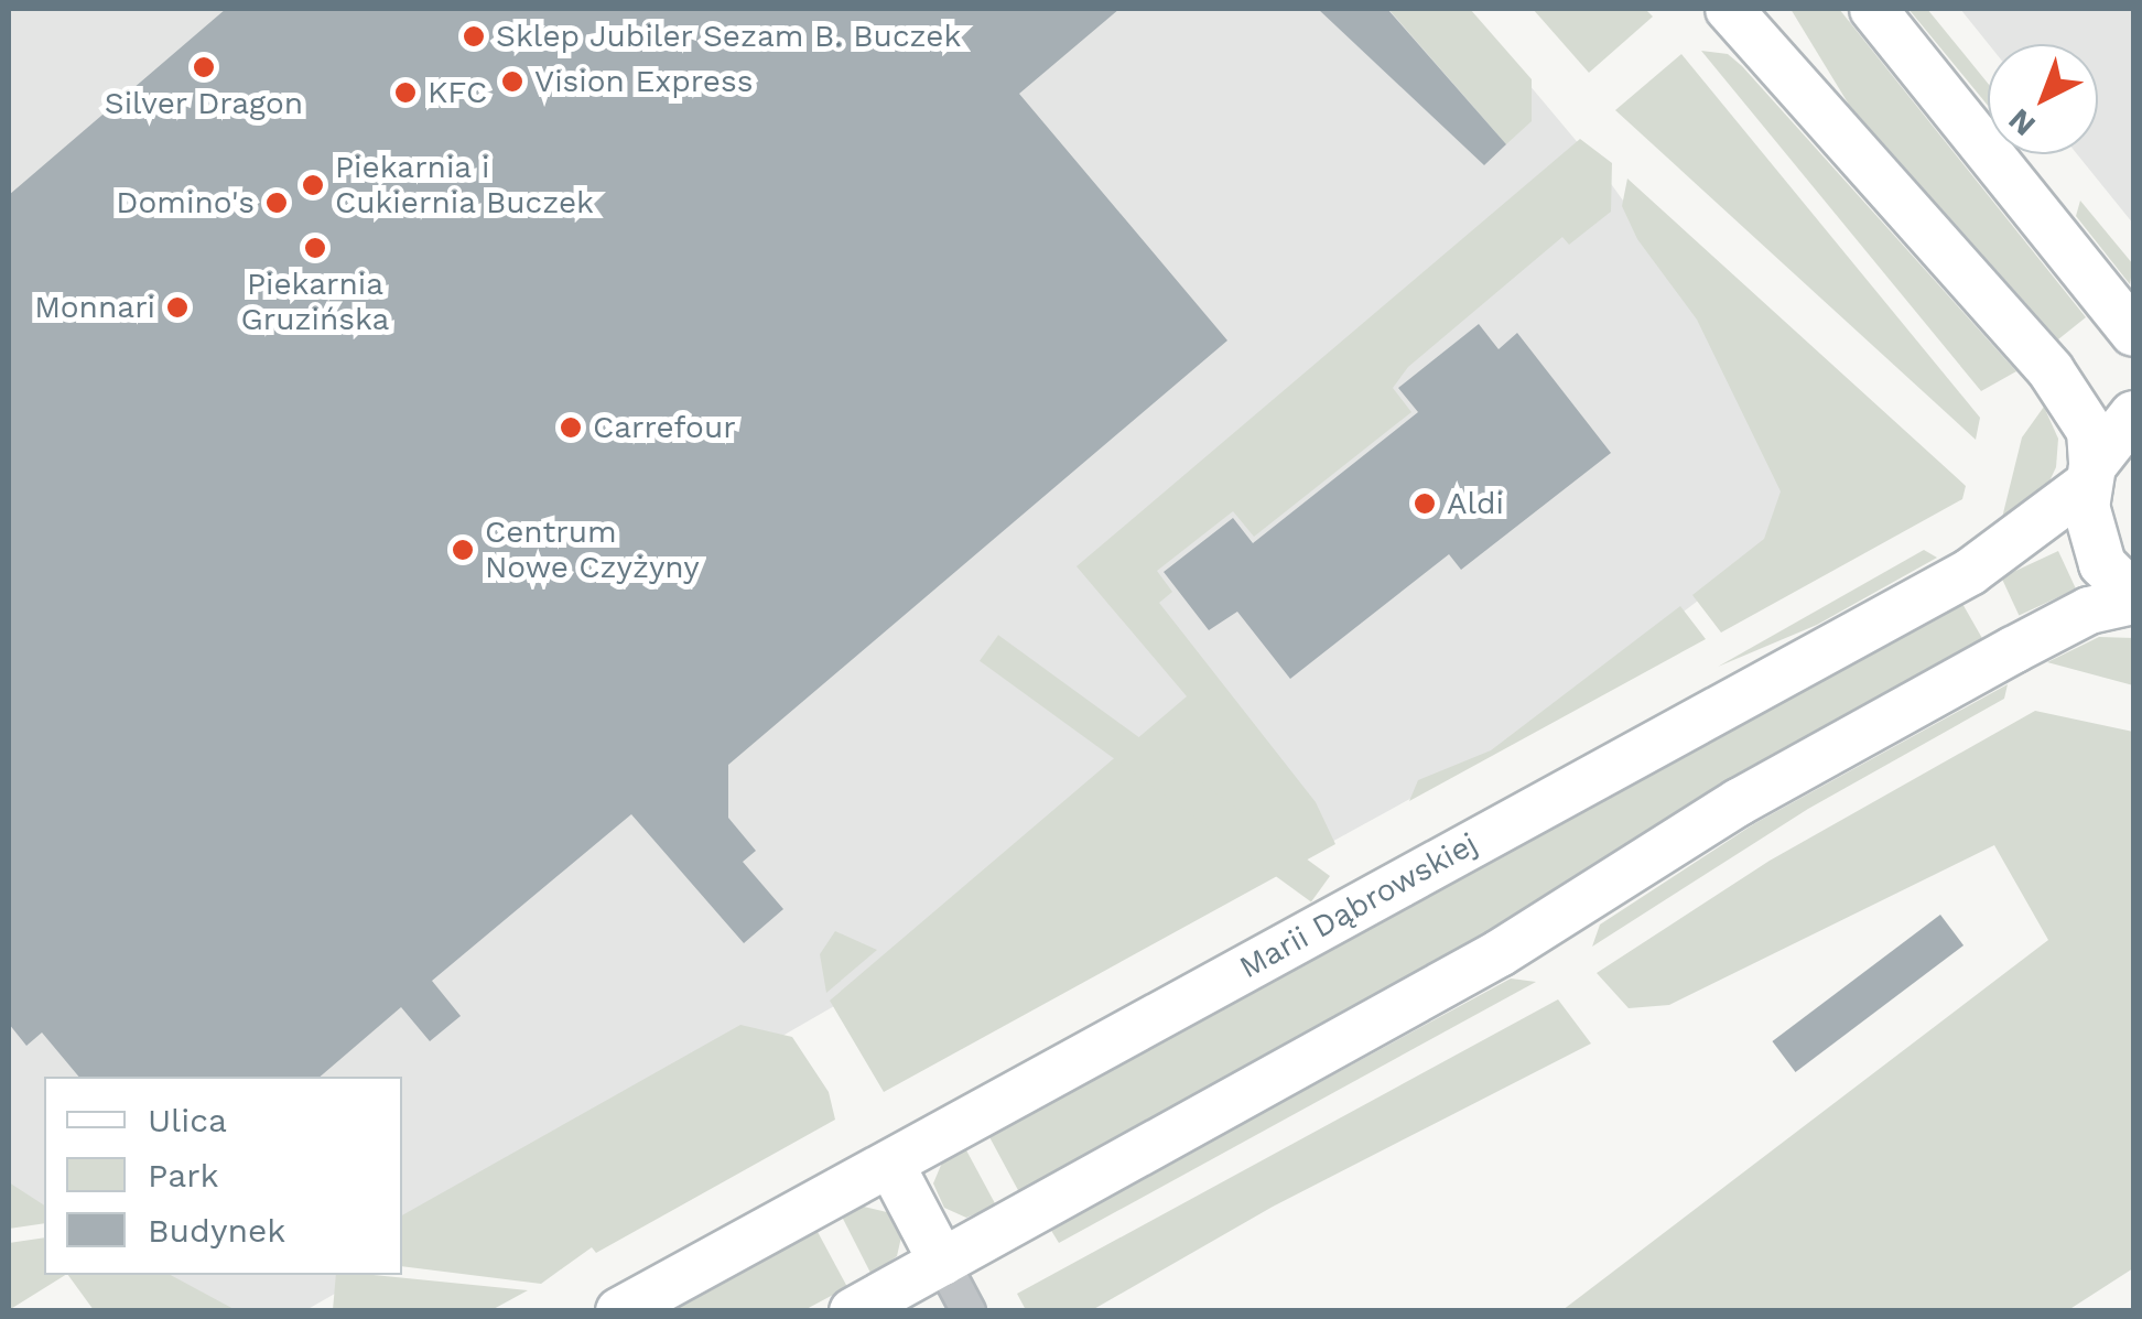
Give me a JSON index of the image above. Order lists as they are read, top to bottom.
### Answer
{
  "streets": {
    "street": ["Marii Dąbrowskiej"]
  },
  "places": [
    "Sklep Jubiler Sezam B. Buczek",
    "Silver Dragon",
    "Vision Express",
    "KFC",
    "Piekarnia i Cukiernia Buczek",
    "Domino's",
    "Piekarnia Gruzińska",
    "Monnari",
    "Carrefour",
    "Aldi",
    "Centrum Nowe Czyżyny"
  ],
  "legend": ["Ulica", "Park", "Budynek"],
  "north": "bottom left"
}
